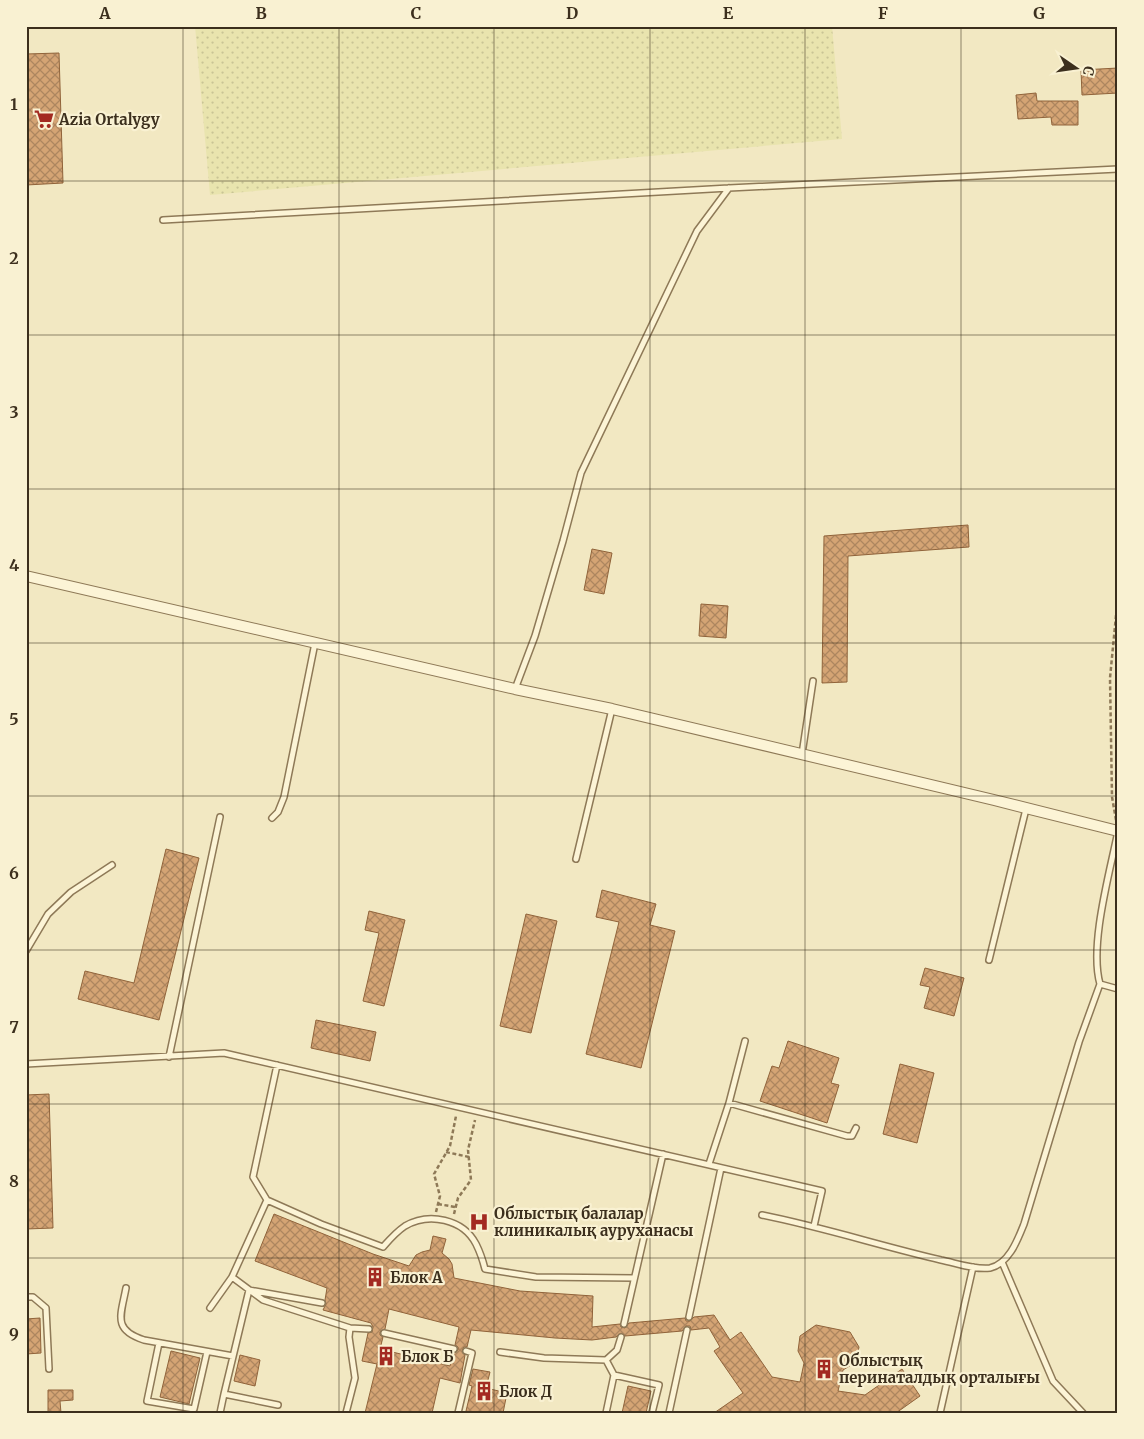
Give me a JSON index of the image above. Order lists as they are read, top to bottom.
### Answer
{
  "places": {
    "supermarket": ["Azia Ortalygy"],
    "hospital": ["Облыстық балалар клиникалық ауруханасы"],
    "building": [
      "Блок А",
      "Блок Б",
      "Облыстық перинаталдық орталығы",
      "Блок Д"
    ]
  },
  "north": "right",
  "grid": {
    "columns": [
      "A",
      "B",
      "C",
      "D",
      "E",
      "F",
      "G"
    ],
    "rows": [
      "1",
      "2",
      "3",
      "4",
      "5",
      "6",
      "7",
      "8",
      "9"
    ]
  }
}
